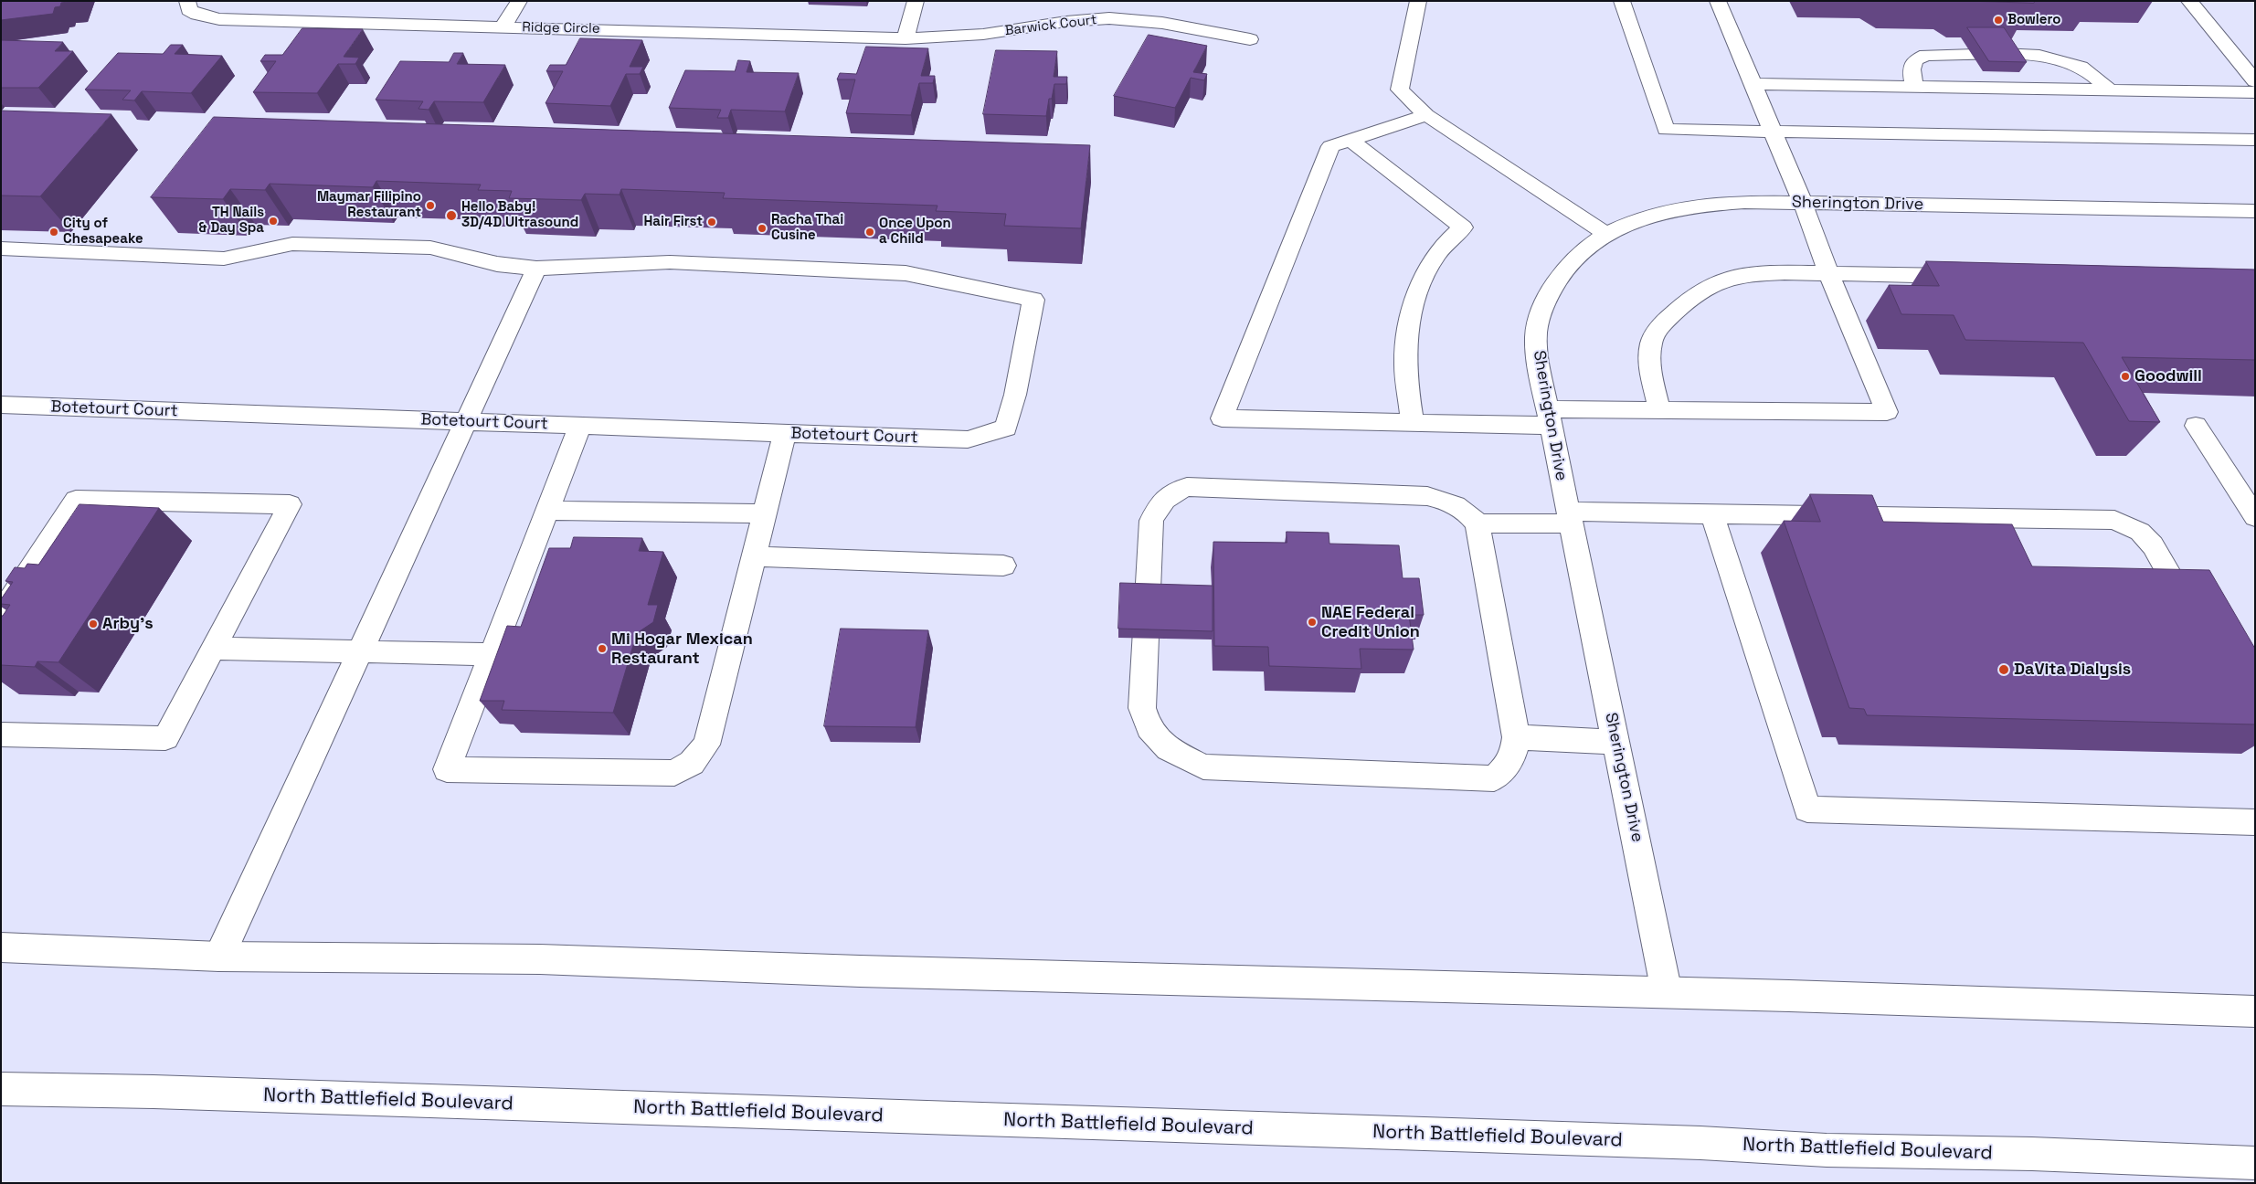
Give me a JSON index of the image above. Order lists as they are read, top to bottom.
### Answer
{
  "streets": {
    "street": [
      "Barwick Court",
      "Ridge Circle",
      "Sherington Drive",
      "Botetourt Court",
      "North Battlefield Boulevard"
    ]
  },
  "crossings": [
    ["Barwick Court", "Ridge Circle"]
  ],
  "places": [
    "Bowlero",
    "Maymar Filipino Restaurant",
    "Hello Baby! 3D/4D Ultrasound",
    "TH Nails & Day Spa",
    "Hair First",
    "Racha Thai Cusine",
    "City of Chesapeake",
    "Once Upon a Child",
    "Goodwill",
    "NAE Federal Credit Union",
    "Arby's",
    "Mi Hogar Mexican Restaurant",
    "DaVita Dialysis"
  ]
}
